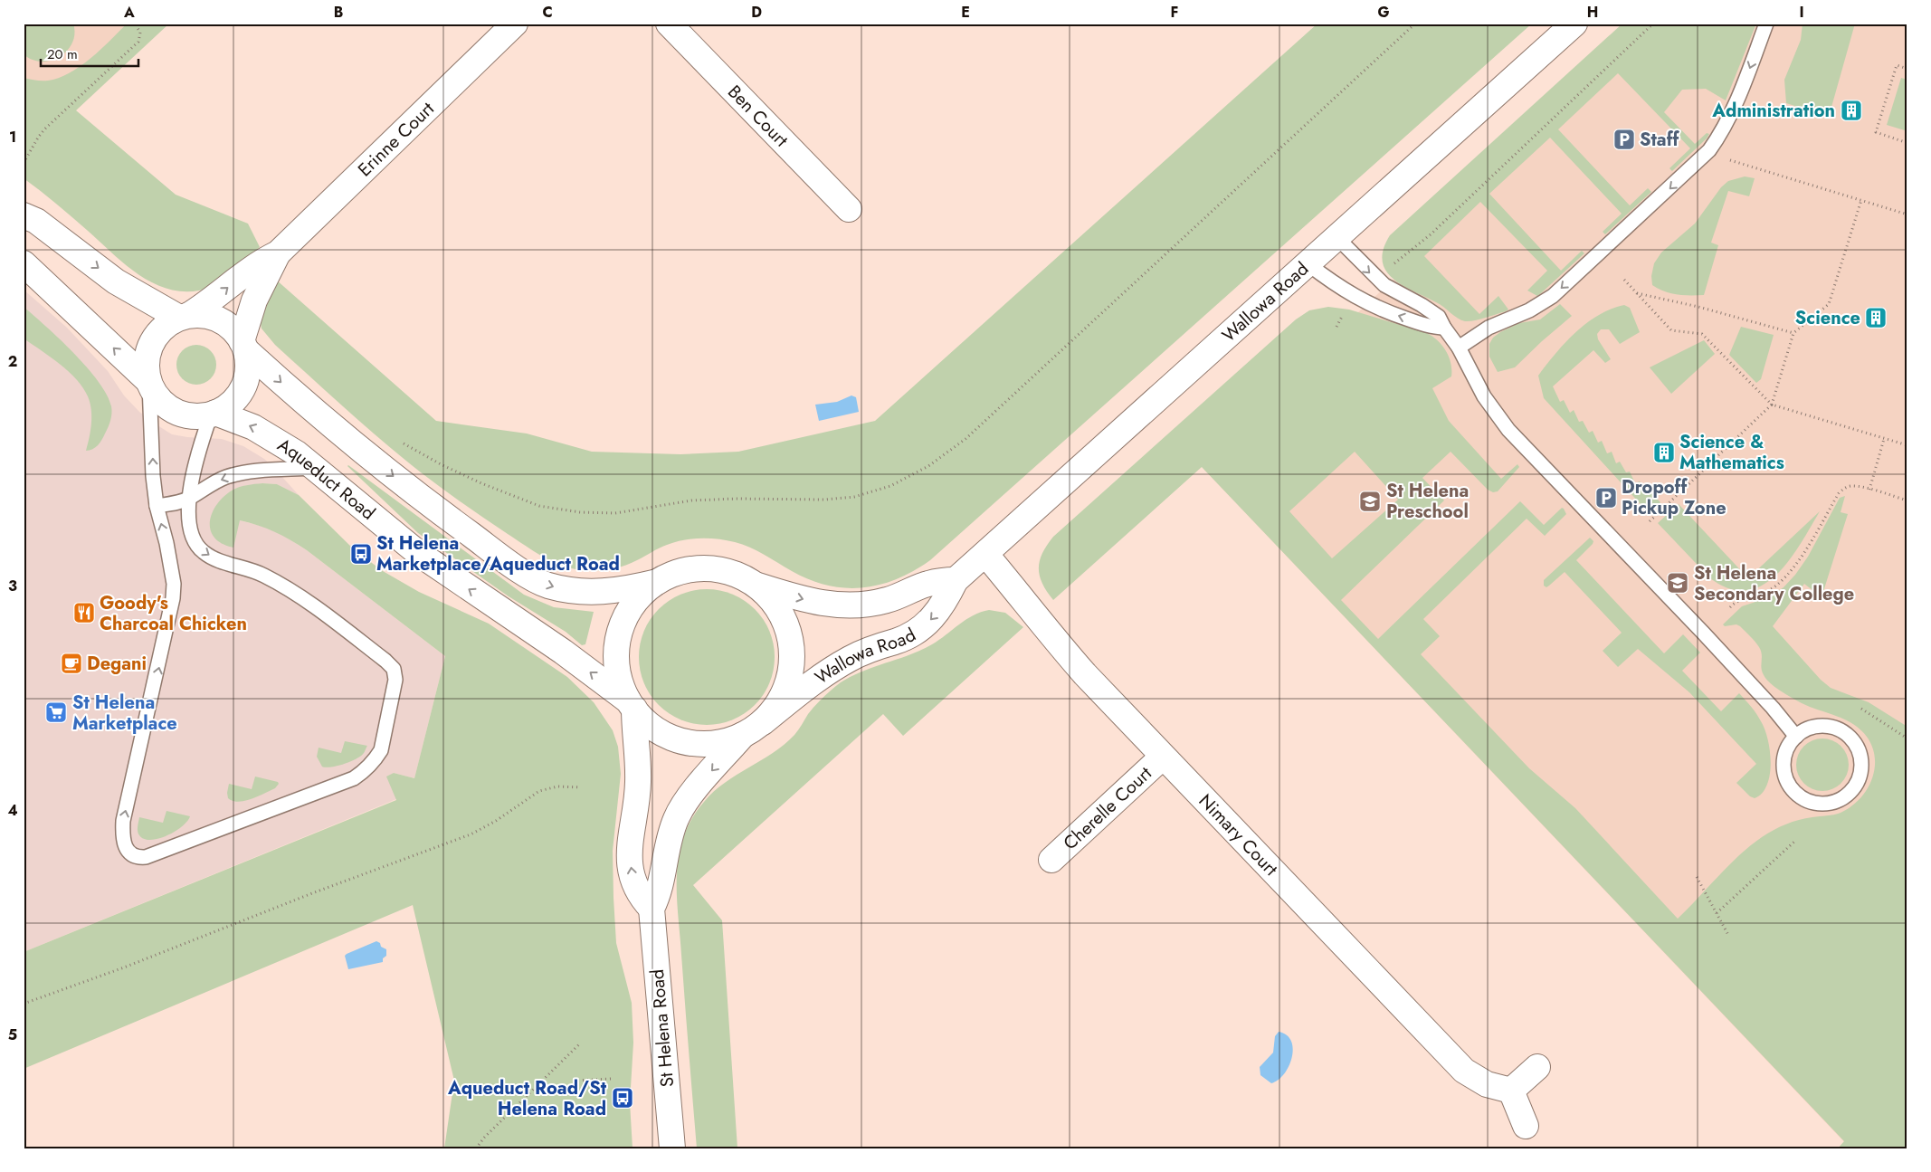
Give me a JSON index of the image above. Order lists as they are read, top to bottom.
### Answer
{
  "streets": {
    "main road": [
      "Ben Court",
      "Erinne Court",
      "Wallowa Road",
      "Aqueduct Road",
      "Cherelle Court",
      "Nimary Court",
      "St Helena Road"
    ]
  },
  "crossings": [
    ["Erinne Court", "Aqueduct Road"],
    ["Wallowa Road", "Nimary Court"],
    ["Wallowa Road", "St Helena Road"],
    ["Cherelle Court", "Nimary Court"]
  ],
  "one_way": ["St Helena Road"],
  "places": {
    "building": ["Administration", "Science", "Science & Mathematics"],
    "parking": ["Staff", "Dropoff Pickup Zone"],
    "school or university": ["St Helena Preschool", "St Helena Secondary College"],
    "bus stop": ["St Helena Marketplace/Aqueduct Road", "Aqueduct Road/St Helena Road"],
    "restaurant": ["Goody's Charcoal Chicken"],
    "cafe": ["Degani"],
    "supermarket": ["St Helena Marketplace"]
  },
  "scale_bar": "20 m",
  "grid": {
    "columns": [
      "A",
      "B",
      "C",
      "D",
      "E",
      "F",
      "G",
      "H",
      "I"
    ],
    "rows": [
      "1",
      "2",
      "3",
      "4",
      "5"
    ]
  }
}
